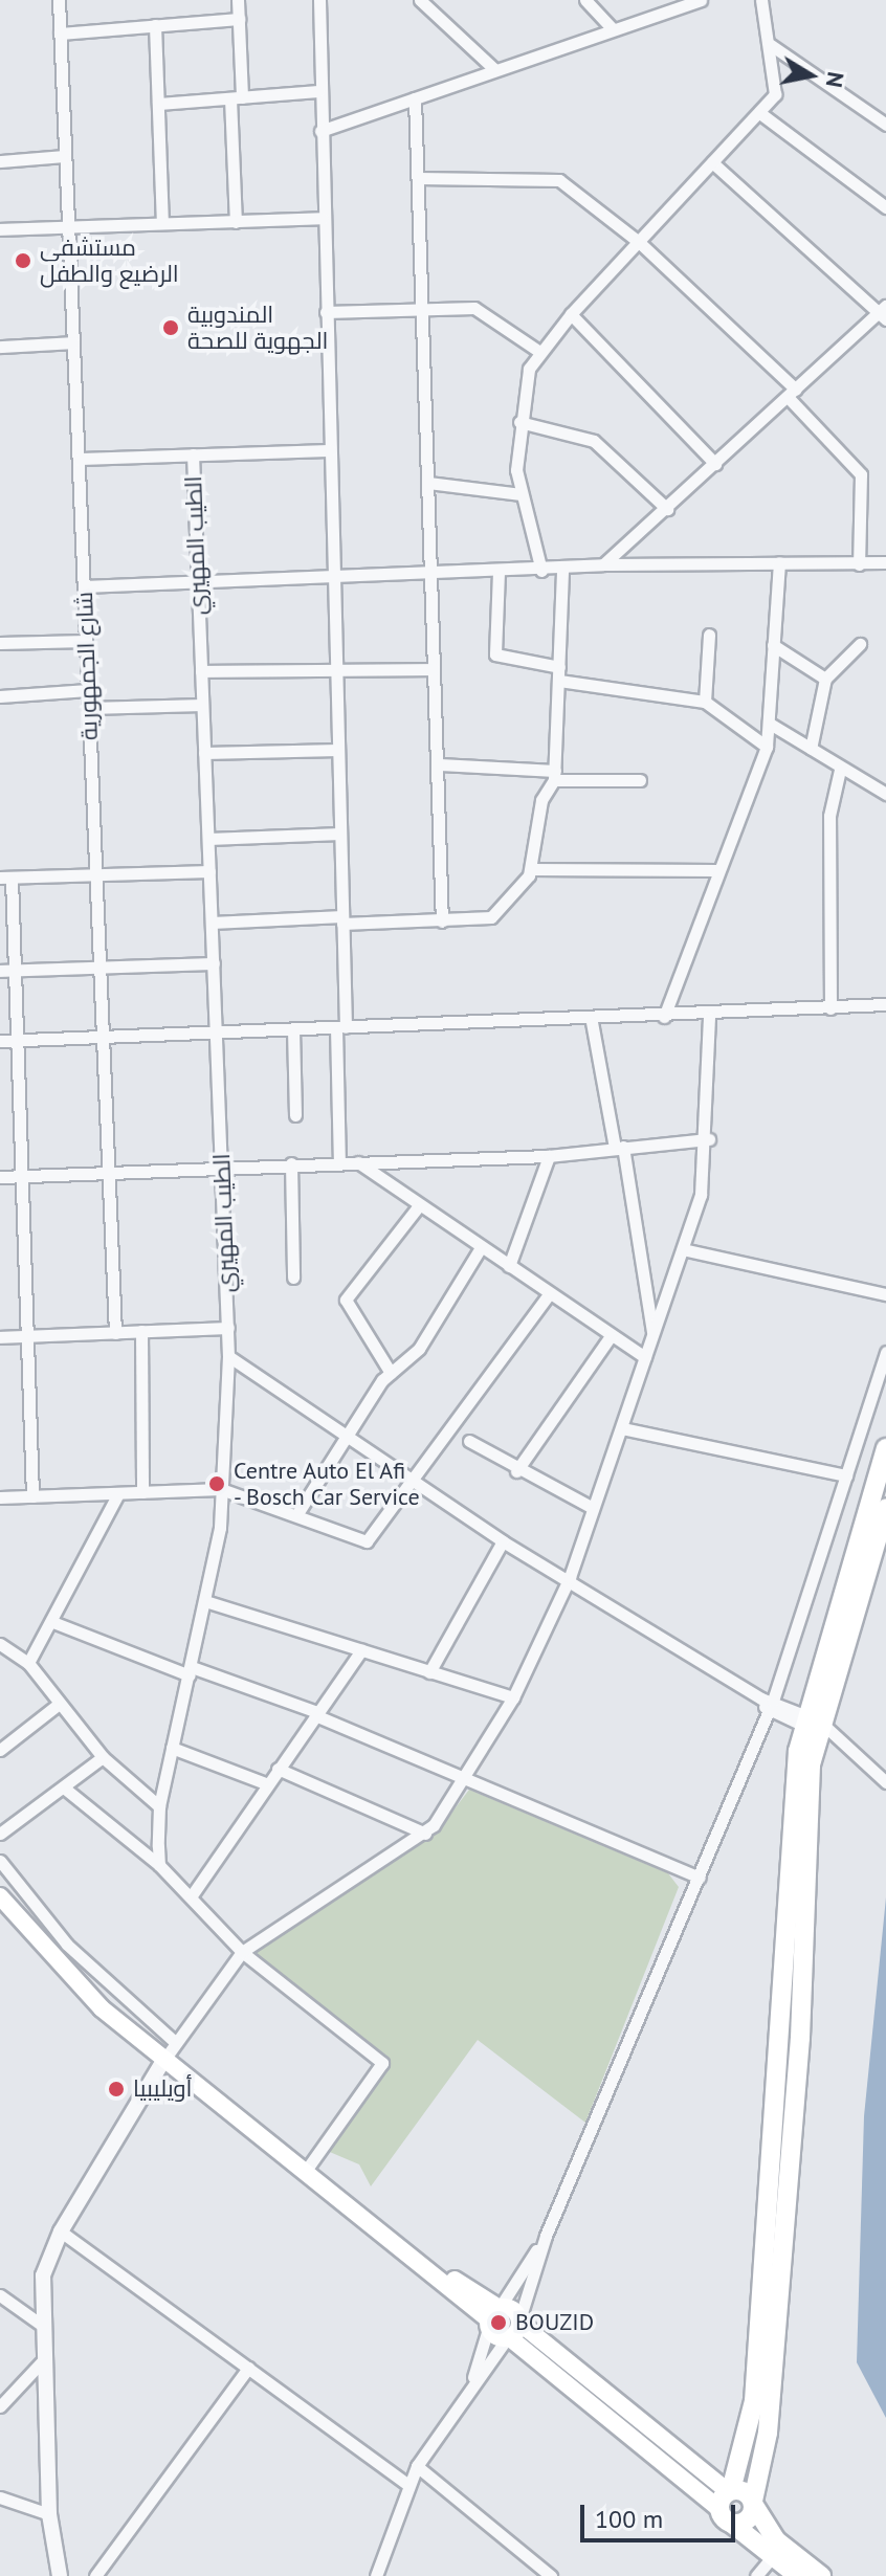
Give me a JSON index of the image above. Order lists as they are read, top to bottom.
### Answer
{
  "streets": {
    "street": ["الطيب المهيري", "شارع الجمهورية"]
  },
  "places": [
    "مستشفى الرضيع والطفل",
    "المندوبية الجهوية للصحة",
    "Centre Auto El Afi - Bosch Car Service",
    "أويليبيا",
    "BOUZID"
  ],
  "scale_bar": "100 m",
  "north": "right"
}
